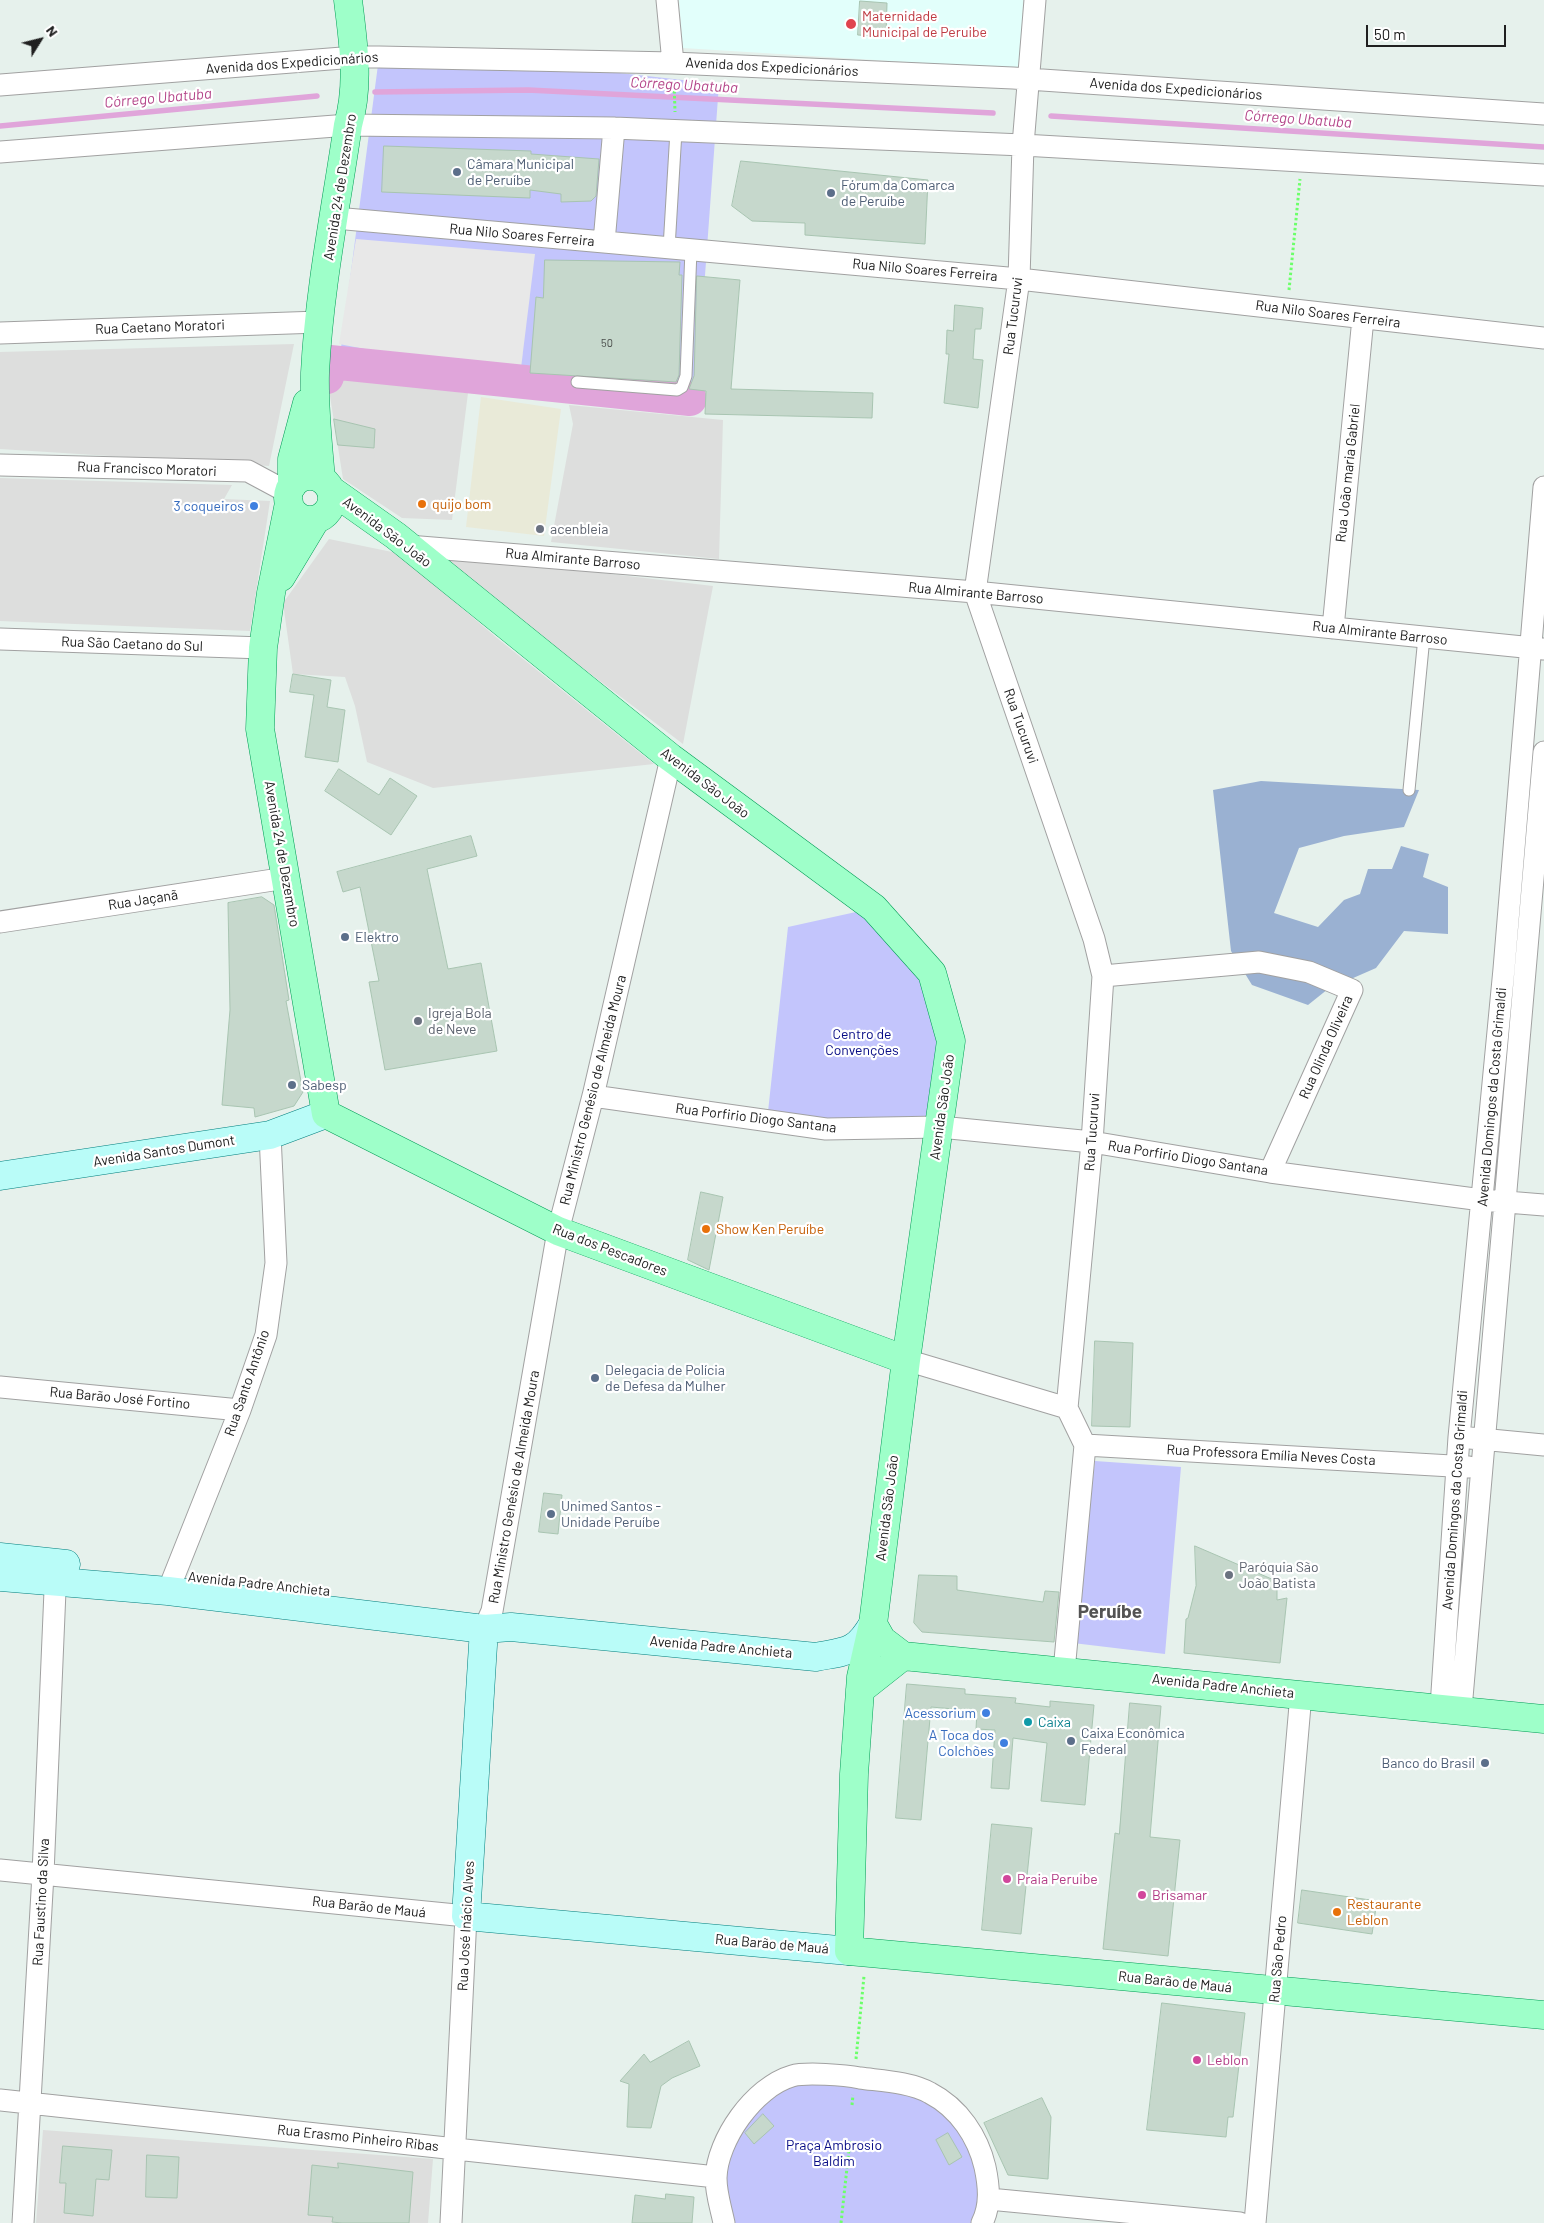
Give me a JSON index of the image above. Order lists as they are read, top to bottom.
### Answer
{
  "streets": {
    "main road": [
      "Avenida 24 de Dezembro",
      "Avenida São João",
      "Avenida Santos Dumont",
      "Rua dos Pescadores",
      "Avenida Padre Anchieta",
      "Rua Barão de Mauá",
      "Rua José Inácio Alves"
    ],
    "street": [
      "Avenida dos Expedicionários",
      "Rua Nilo Soares Ferreira",
      "Rua Tucuruvi",
      "Rua Caetano Moratori",
      "Rua Francisco Moratori",
      "Rua João maria Gabriel",
      "Rua Almirante Barroso",
      "Rua São Caetano do Sul",
      "Rua Jaçanã",
      "Rua Olinda Oliveira",
      "Rua Ministro Genésio de Almeida Moura",
      "Avenida Domingos da Costa Grimaldi",
      "Rua Porfirio Diogo Santana",
      "Rua Santo Antônio",
      "Rua Barão José Fortino",
      "Rua Professora Emília Neves Costa",
      "Rua Faustino da Silva",
      "Rua São Pedro",
      "Rua Erasmo Pinheiro Ribas"
    ]
  },
  "crossings": [
    ["Avenida dos Expedicionários", "Avenida 24 de Dezembro"],
    ["Avenida dos Expedicionários", "Rua Tucuruvi"],
    ["Avenida 24 de Dezembro", "Rua Nilo Soares Ferreira"],
    ["Avenida 24 de Dezembro", "Rua Caetano Moratori"],
    ["Avenida 24 de Dezembro", "Rua Francisco Moratori"],
    ["Avenida 24 de Dezembro", "Avenida São João"],
    ["Avenida 24 de Dezembro", "Rua São Caetano do Sul"],
    ["Avenida 24 de Dezembro", "Rua Jaçanã"],
    ["Avenida 24 de Dezembro", "Avenida Santos Dumont"],
    ["Avenida 24 de Dezembro", "Rua dos Pescadores"],
    ["Rua Nilo Soares Ferreira", "Rua Tucuruvi"],
    ["Rua Nilo Soares Ferreira", "Rua João maria Gabriel"],
    ["Rua Tucuruvi", "Rua Almirante Barroso"],
    ["Rua Tucuruvi", "Rua Olinda Oliveira"],
    ["Rua Tucuruvi", "Rua Porfirio Diogo Santana"],
    ["Rua Tucuruvi", "Rua Professora Emília Neves Costa"],
    ["Rua Francisco Moratori", "Avenida São João"],
    ["Rua João maria Gabriel", "Rua Almirante Barroso"],
    ["Avenida São João", "Rua Almirante Barroso"],
    ["Avenida São João", "Rua Ministro Genésio de Almeida Moura"],
    ["Avenida São João", "Rua Porfirio Diogo Santana"],
    ["Avenida São João", "Rua dos Pescadores"],
    ["Avenida São João", "Avenida Padre Anchieta"],
    ["Avenida São João", "Rua Barão de Mauá"],
    ["Rua Almirante Barroso", "Avenida Domingos da Costa Grimaldi"],
    ["Rua Olinda Oliveira", "Rua Porfirio Diogo Santana"],
    ["Rua Ministro Genésio de Almeida Moura", "Rua Porfirio Diogo Santana"],
    ["Rua Ministro Genésio de Almeida Moura", "Rua dos Pescadores"],
    ["Rua Ministro Genésio de Almeida Moura", "Avenida Padre Anchieta"],
    ["Rua Ministro Genésio de Almeida Moura", "Rua José Inácio Alves"],
    ["Avenida Domingos da Costa Grimaldi", "Rua Porfirio Diogo Santana"],
    ["Avenida Domingos da Costa Grimaldi", "Rua Professora Emília Neves Costa"],
    ["Avenida Domingos da Costa Grimaldi", "Avenida Padre Anchieta"],
    ["Avenida Santos Dumont", "Rua dos Pescadores"],
    ["Avenida Santos Dumont", "Rua Santo Antônio"],
    ["Rua Santo Antônio", "Rua Barão José Fortino"],
    ["Rua Santo Antônio", "Avenida Padre Anchieta"],
    ["Avenida Padre Anchieta", "Rua Faustino da Silva"],
    ["Avenida Padre Anchieta", "Rua José Inácio Alves"],
    ["Avenida Padre Anchieta", "Rua São Pedro"],
    ["Rua Faustino da Silva", "Rua Barão de Mauá"],
    ["Rua Faustino da Silva", "Rua Erasmo Pinheiro Ribas"],
    ["Rua Barão de Mauá", "Rua José Inácio Alves"],
    ["Rua Barão de Mauá", "Rua São Pedro"],
    ["Rua José Inácio Alves", "Rua Erasmo Pinheiro Ribas"]
  ],
  "districts": ["Peruíbe"],
  "water": ["Córrego Ubatuba"],
  "parks": ["Centro de Convenções", "Praça Ambrosio Baldim"],
  "places": [
    "Maternidade Municipal de Peruibe",
    "Câmara Municipal de Peruíbe",
    "Fórum da Comarca de Peruíbe",
    "quijo bom",
    "3 coqueiros",
    "acenbleia",
    "Elektro",
    "Igreja Bola de Neve",
    "Sabesp",
    "Show Ken Peruíbe",
    "Delegacia de Polícia de Defesa da Mulher",
    "Unimed Santos - Unidade Peruíbe",
    "Paróquia São João Batista",
    "Acessorium",
    "Caixa",
    "Caixa Econômica Federal",
    "A Toca dos Colchões",
    "Banco do Brasil",
    "Praia Peruibe",
    "Brisamar",
    "Restaurante Leblon",
    "Leblon"
  ],
  "house_numbers": ["50"],
  "scale_bar": "50 m",
  "north": "top right"
}
